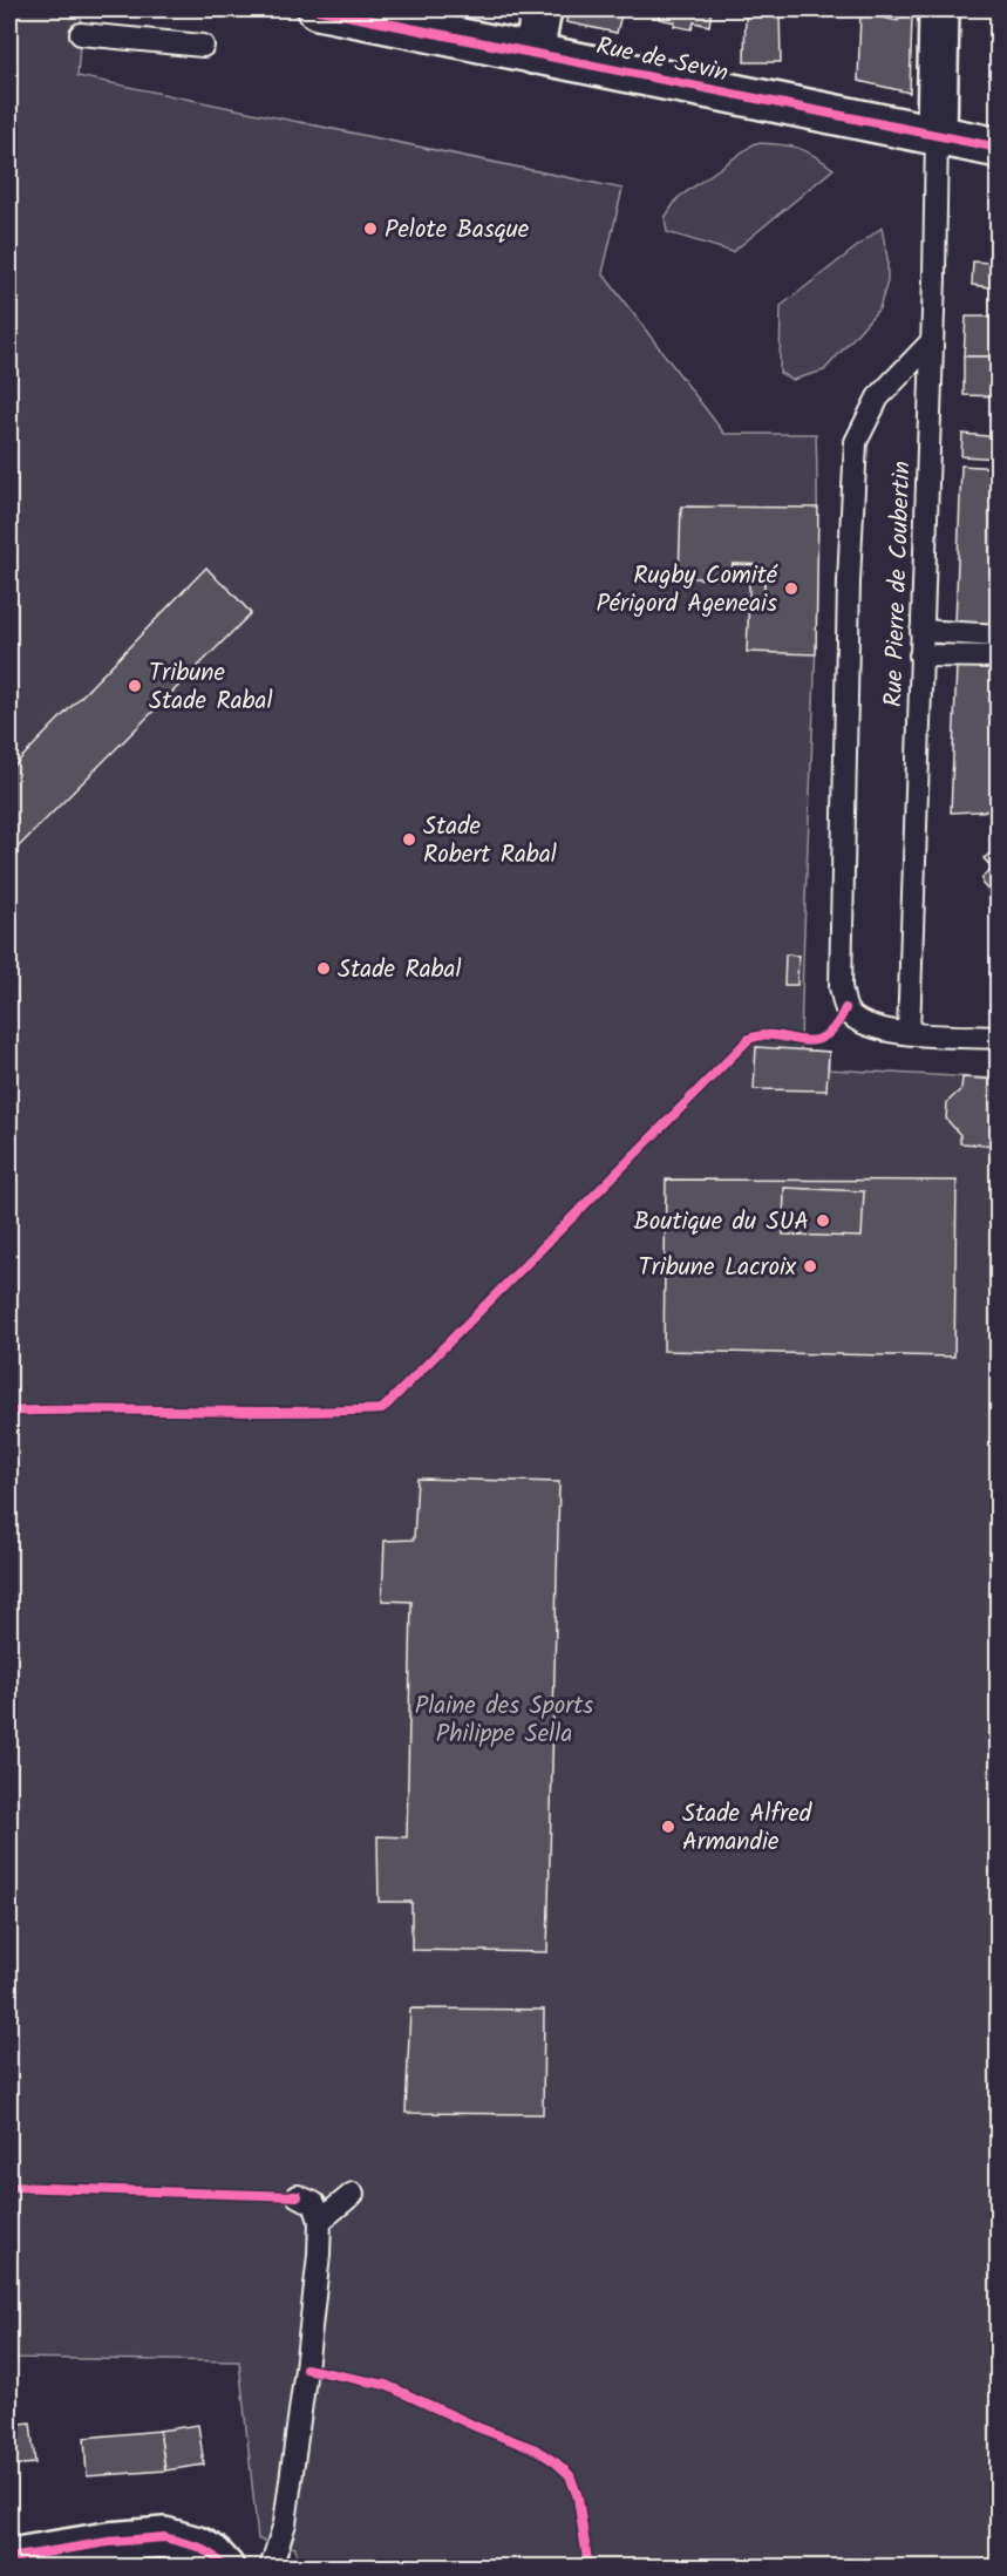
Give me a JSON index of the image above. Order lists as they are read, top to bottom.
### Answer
{
  "streets": {
    "street": ["Rue de Sevin"],
    "lane": ["Rue Pierre de Coubertin"]
  },
  "crossings": [
    ["Rue de Sevin", "Rue Pierre de Coubertin"]
  ],
  "parks": ["Plaine des Sports Philippe Sella"],
  "places": [
    "Pelote Basque",
    "Rugby Comité Périgord Ageneais",
    "Tribune Stade Rabal",
    "Stade Robert Rabal",
    "Stade Rabal",
    "Boutique du SUA",
    "Tribune Lacroix",
    "Stade Alfred Armandie"
  ]
}
